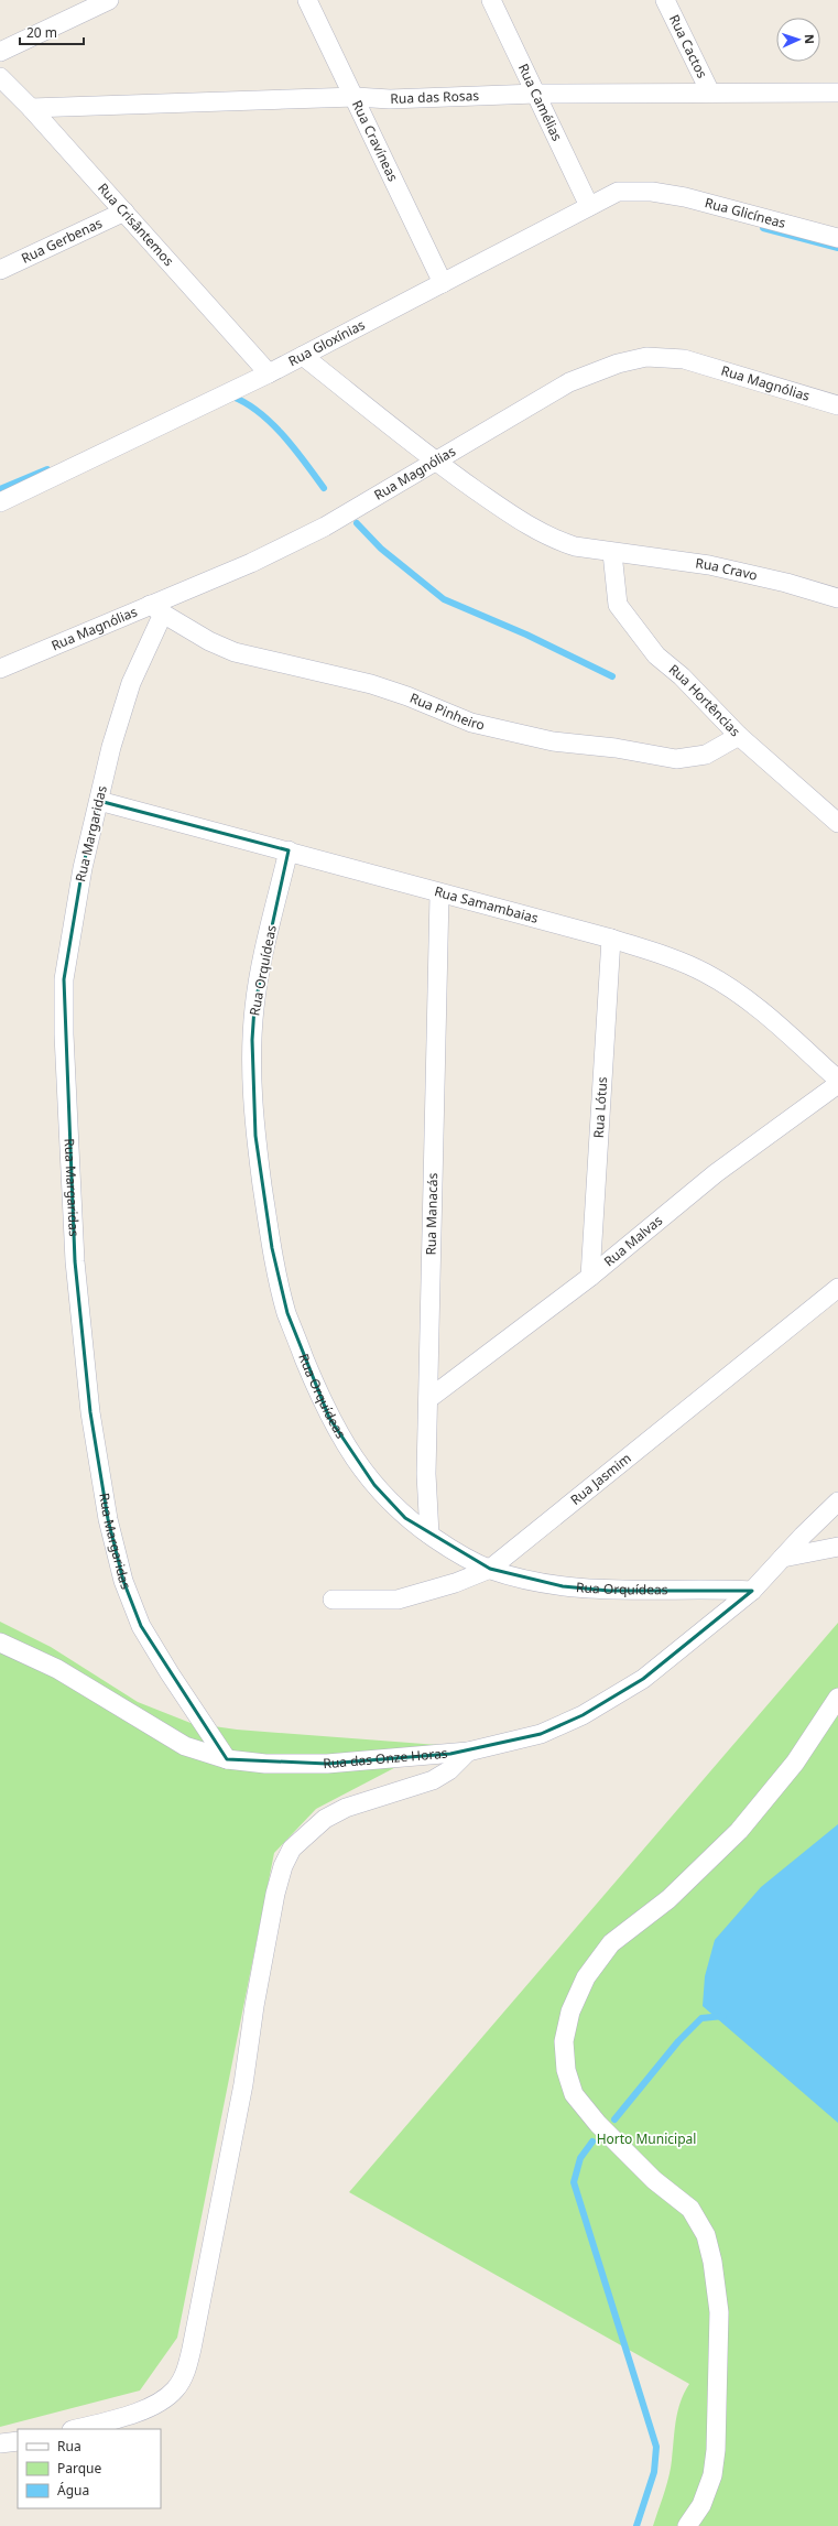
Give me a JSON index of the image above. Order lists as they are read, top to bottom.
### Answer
{
  "streets": {
    "street": [
      "Rua Cactos",
      "Rua das Rosas",
      "Rua Camélias",
      "Rua Cravíneas",
      "Rua Glicíneas",
      "Rua Crisântemos",
      "Rua Gerbenas",
      "Rua Gloxínias",
      "Rua Magnólias",
      "Rua Cravo",
      "Rua Hortências",
      "Rua Pinheiro",
      "Rua Margaridas",
      "Rua Samambaias",
      "Rua Orquídeas",
      "Rua Lótus",
      "Rua Manacás",
      "Rua Malvas",
      "Rua Jasmim",
      "Rua das Onze Horas"
    ]
  },
  "crossings": [
    ["Rua Cactos", "Rua das Rosas"],
    ["Rua das Rosas", "Rua Camélias"],
    ["Rua das Rosas", "Rua Cravíneas"],
    ["Rua das Rosas", "Rua Crisântemos"],
    ["Rua Camélias", "Rua Gloxínias"],
    ["Rua Cravíneas", "Rua Gloxínias"],
    ["Rua Glicíneas", "Rua Gloxínias"],
    ["Rua Crisântemos", "Rua Gerbenas"],
    ["Rua Crisântemos", "Rua Gloxínias"],
    ["Rua Gloxínias", "Rua Cravo"],
    ["Rua Magnólias", "Rua Cravo"],
    ["Rua Magnólias", "Rua Pinheiro"],
    ["Rua Magnólias", "Rua Margaridas"],
    ["Rua Cravo", "Rua Hortências"],
    ["Rua Hortências", "Rua Pinheiro"],
    ["Rua Pinheiro", "Rua Margaridas"],
    ["Rua Margaridas", "Rua Samambaias"],
    ["Rua Margaridas", "Rua das Onze Horas"],
    ["Rua Samambaias", "Rua Orquídeas"],
    ["Rua Samambaias", "Rua Lótus"],
    ["Rua Samambaias", "Rua Manacás"],
    ["Rua Orquídeas", "Rua Manacás"],
    ["Rua Orquídeas", "Rua Jasmim"],
    ["Rua Orquídeas", "Rua das Onze Horas"],
    ["Rua Lótus", "Rua Malvas"],
    ["Rua Manacás", "Rua Malvas"]
  ],
  "parks": ["Horto Municipal"],
  "legend": ["Rua", "Parque", "Água"],
  "scale_bar": "20 m",
  "north": "right"
}
